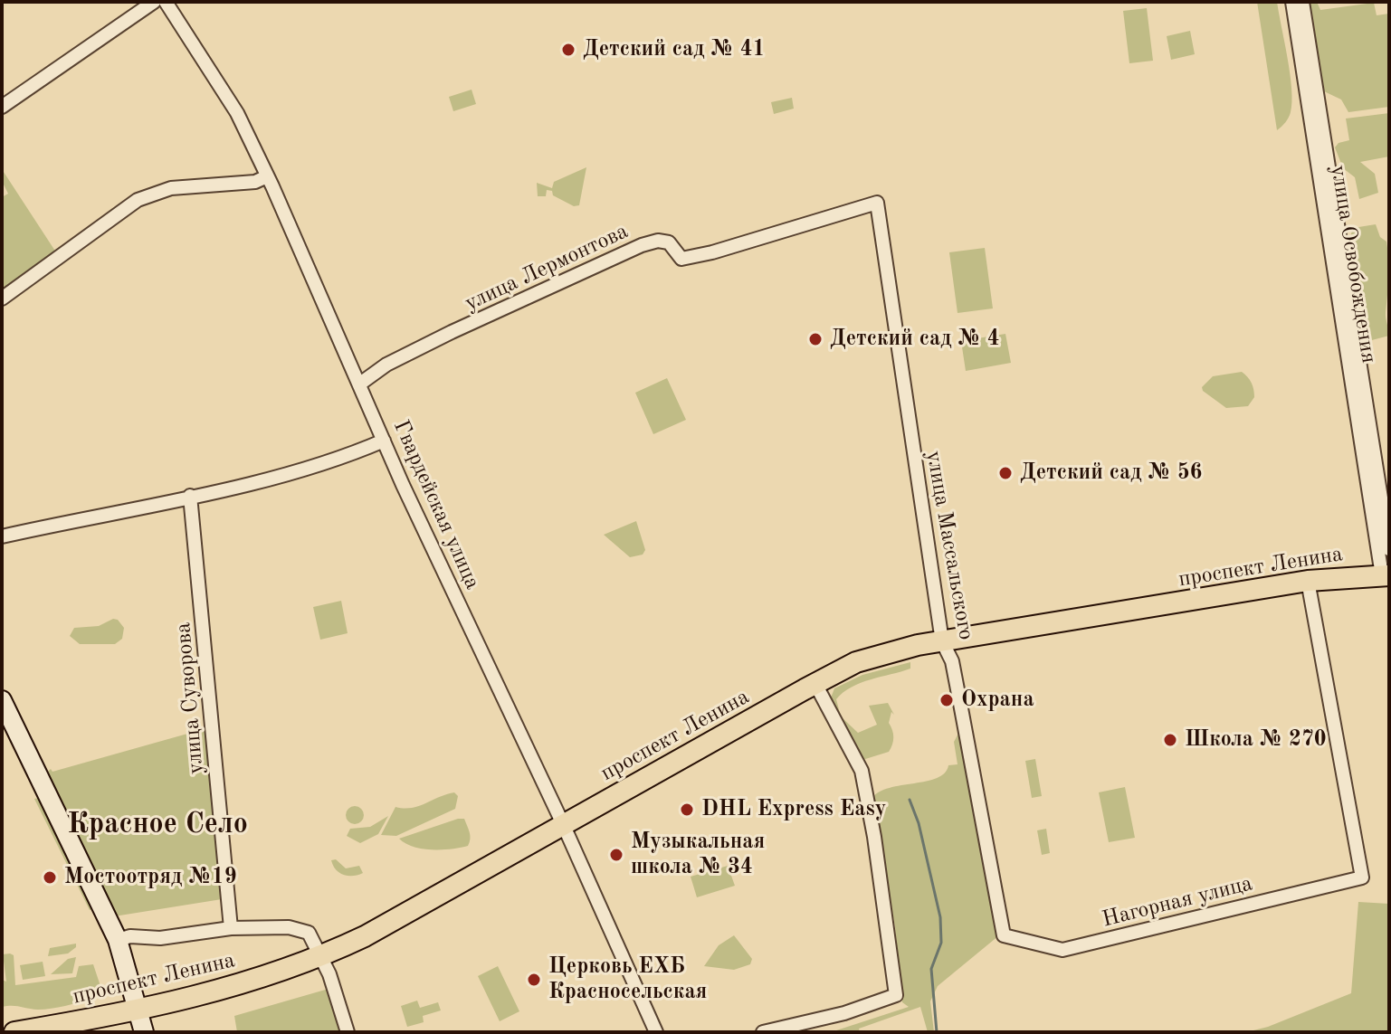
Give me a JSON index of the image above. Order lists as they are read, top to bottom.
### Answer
{
  "streets": {
    "main road": ["проспект Ленина"],
    "street": [
      "улица Освобождения",
      "улица Лермонтова",
      "Гвардейская улица",
      "улица Массальского",
      "улица Суворова",
      "Нагорная улица"
    ]
  },
  "crossings": [
    ["улица Освобождения", "проспект Ленина"],
    ["улица Лермонтова", "Гвардейская улица"],
    ["улица Лермонтова", "улица Массальского"],
    ["Гвардейская улица", "проспект Ленина"],
    ["улица Массальского", "проспект Ленина"],
    ["улица Массальского", "Нагорная улица"],
    ["проспект Ленина", "Нагорная улица"]
  ],
  "districts": ["Красное Село"],
  "places": [
    "Детский сад № 41",
    "Детский сад № 4",
    "Детский сад № 56",
    "Охрана",
    "Школа № 270",
    "DHL Express Easy",
    "Музыкальная школа № 34",
    "Мостоотряд №19",
    "Церковь ЕХБ Красносельская"
  ]
}
